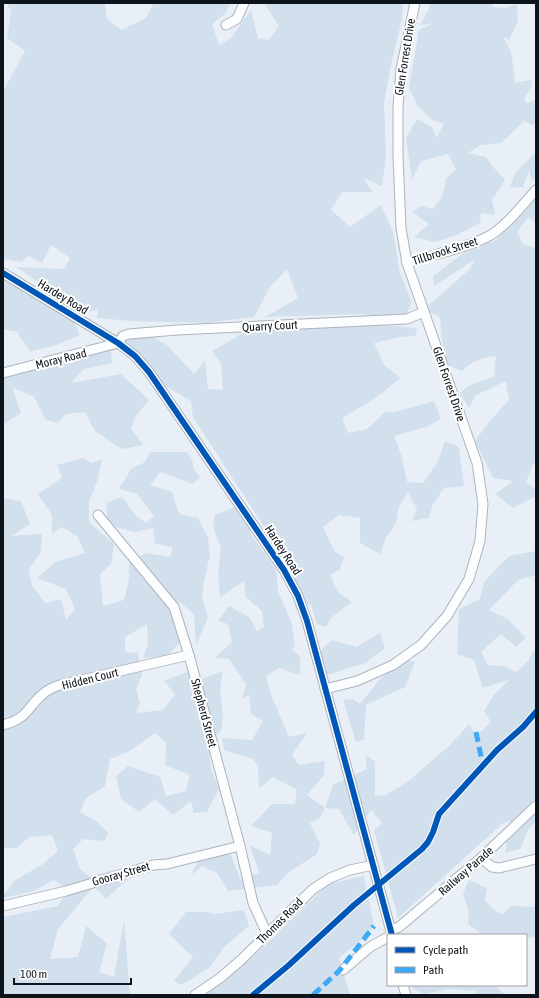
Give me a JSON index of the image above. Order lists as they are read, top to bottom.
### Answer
{
  "streets": {
    "street": [
      "Glen Forrest Drive",
      "Tillbrook Street",
      "Hardey Road",
      "Quarry Court",
      "Moray Road",
      "Hidden Court",
      "Shepherd Street",
      "Railway Parade",
      "Gooray Street",
      "Thomas Road"
    ]
  },
  "crossings": [
    ["Glen Forrest Drive", "Tillbrook Street"],
    ["Glen Forrest Drive", "Hardey Road"],
    ["Glen Forrest Drive", "Quarry Court"],
    ["Hardey Road", "Quarry Court"],
    ["Hardey Road", "Moray Road"],
    ["Hardey Road", "Railway Parade"],
    ["Hardey Road", "Thomas Road"],
    ["Quarry Court", "Moray Road"],
    ["Hidden Court", "Shepherd Street"],
    ["Shepherd Street", "Gooray Street"],
    ["Shepherd Street", "Thomas Road"]
  ],
  "legend": ["Cycle path", "Path"],
  "scale_bar": "100 m"
}
